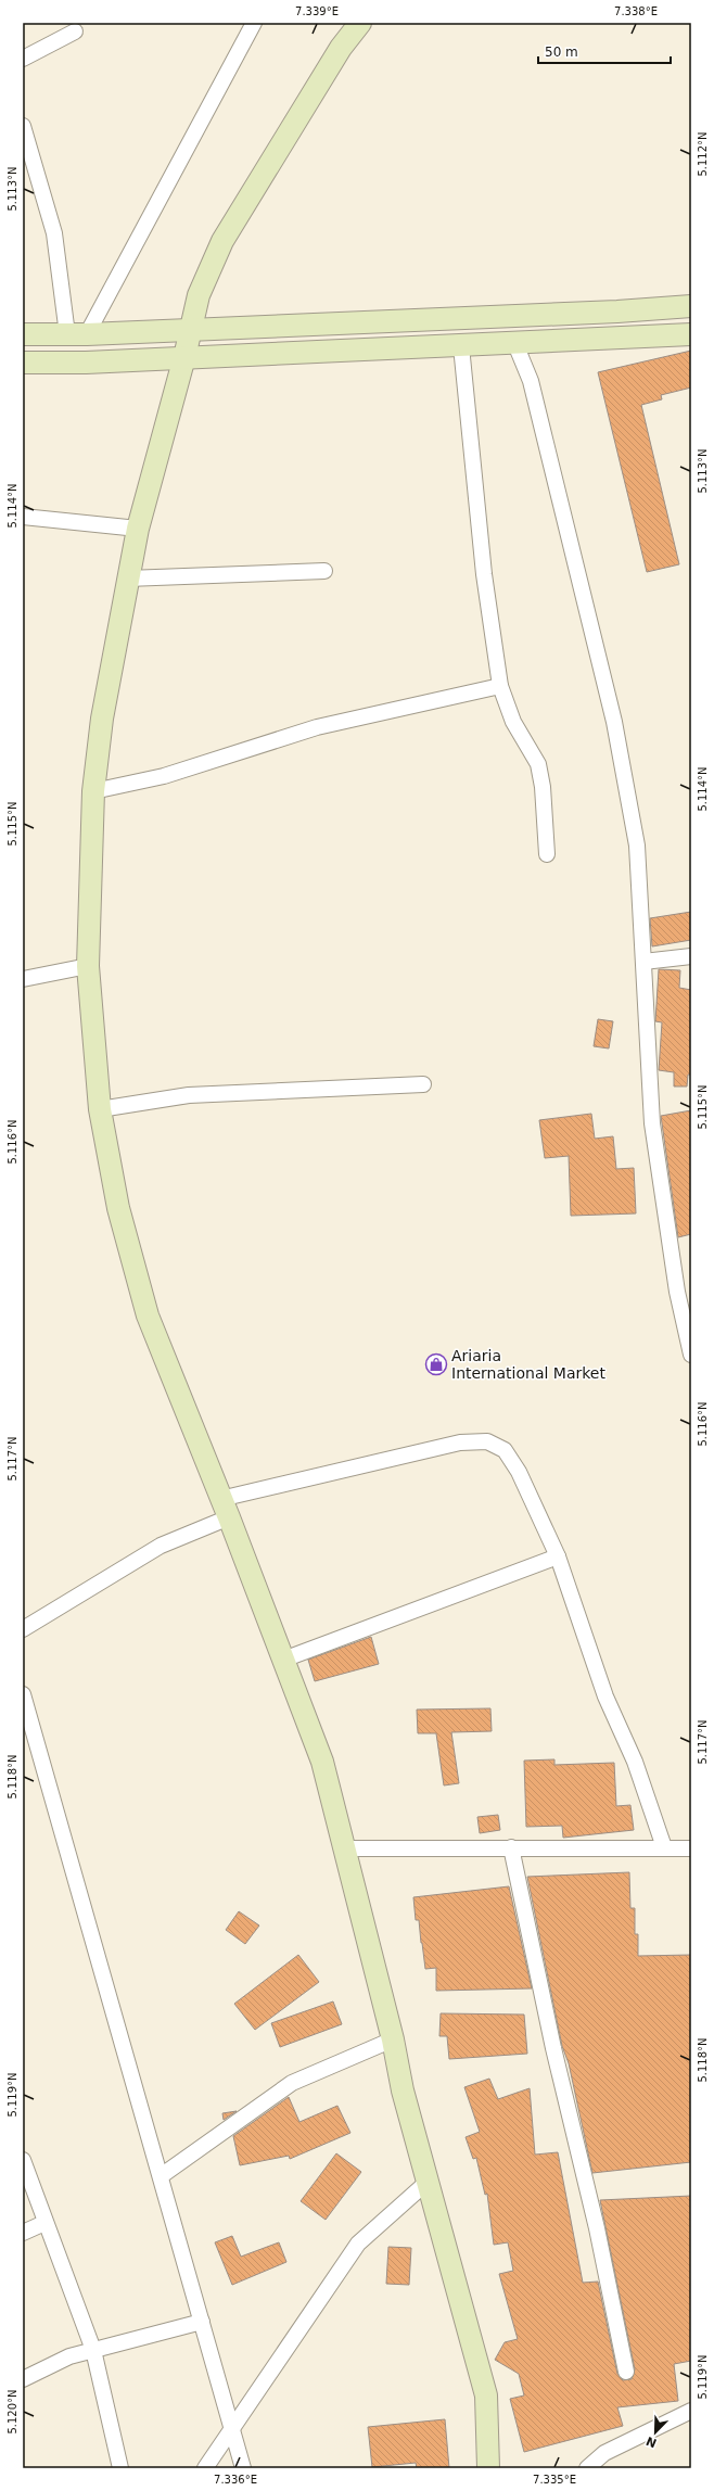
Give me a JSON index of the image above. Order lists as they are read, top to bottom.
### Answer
{
  "places": {
    "shop": ["Ariaria International Market"]
  },
  "scale_bar": "50 m",
  "north": "bottom left",
  "coordinates": [
    "7.339°E",
    "7.338°E",
    "5.112°N",
    "5.113°N",
    "5.114°N",
    "5.115°N",
    "5.116°N",
    "5.117°N",
    "5.118°N",
    "5.119°N",
    "5.120°N",
    "7.336°E",
    "7.335°E"
  ]
}
